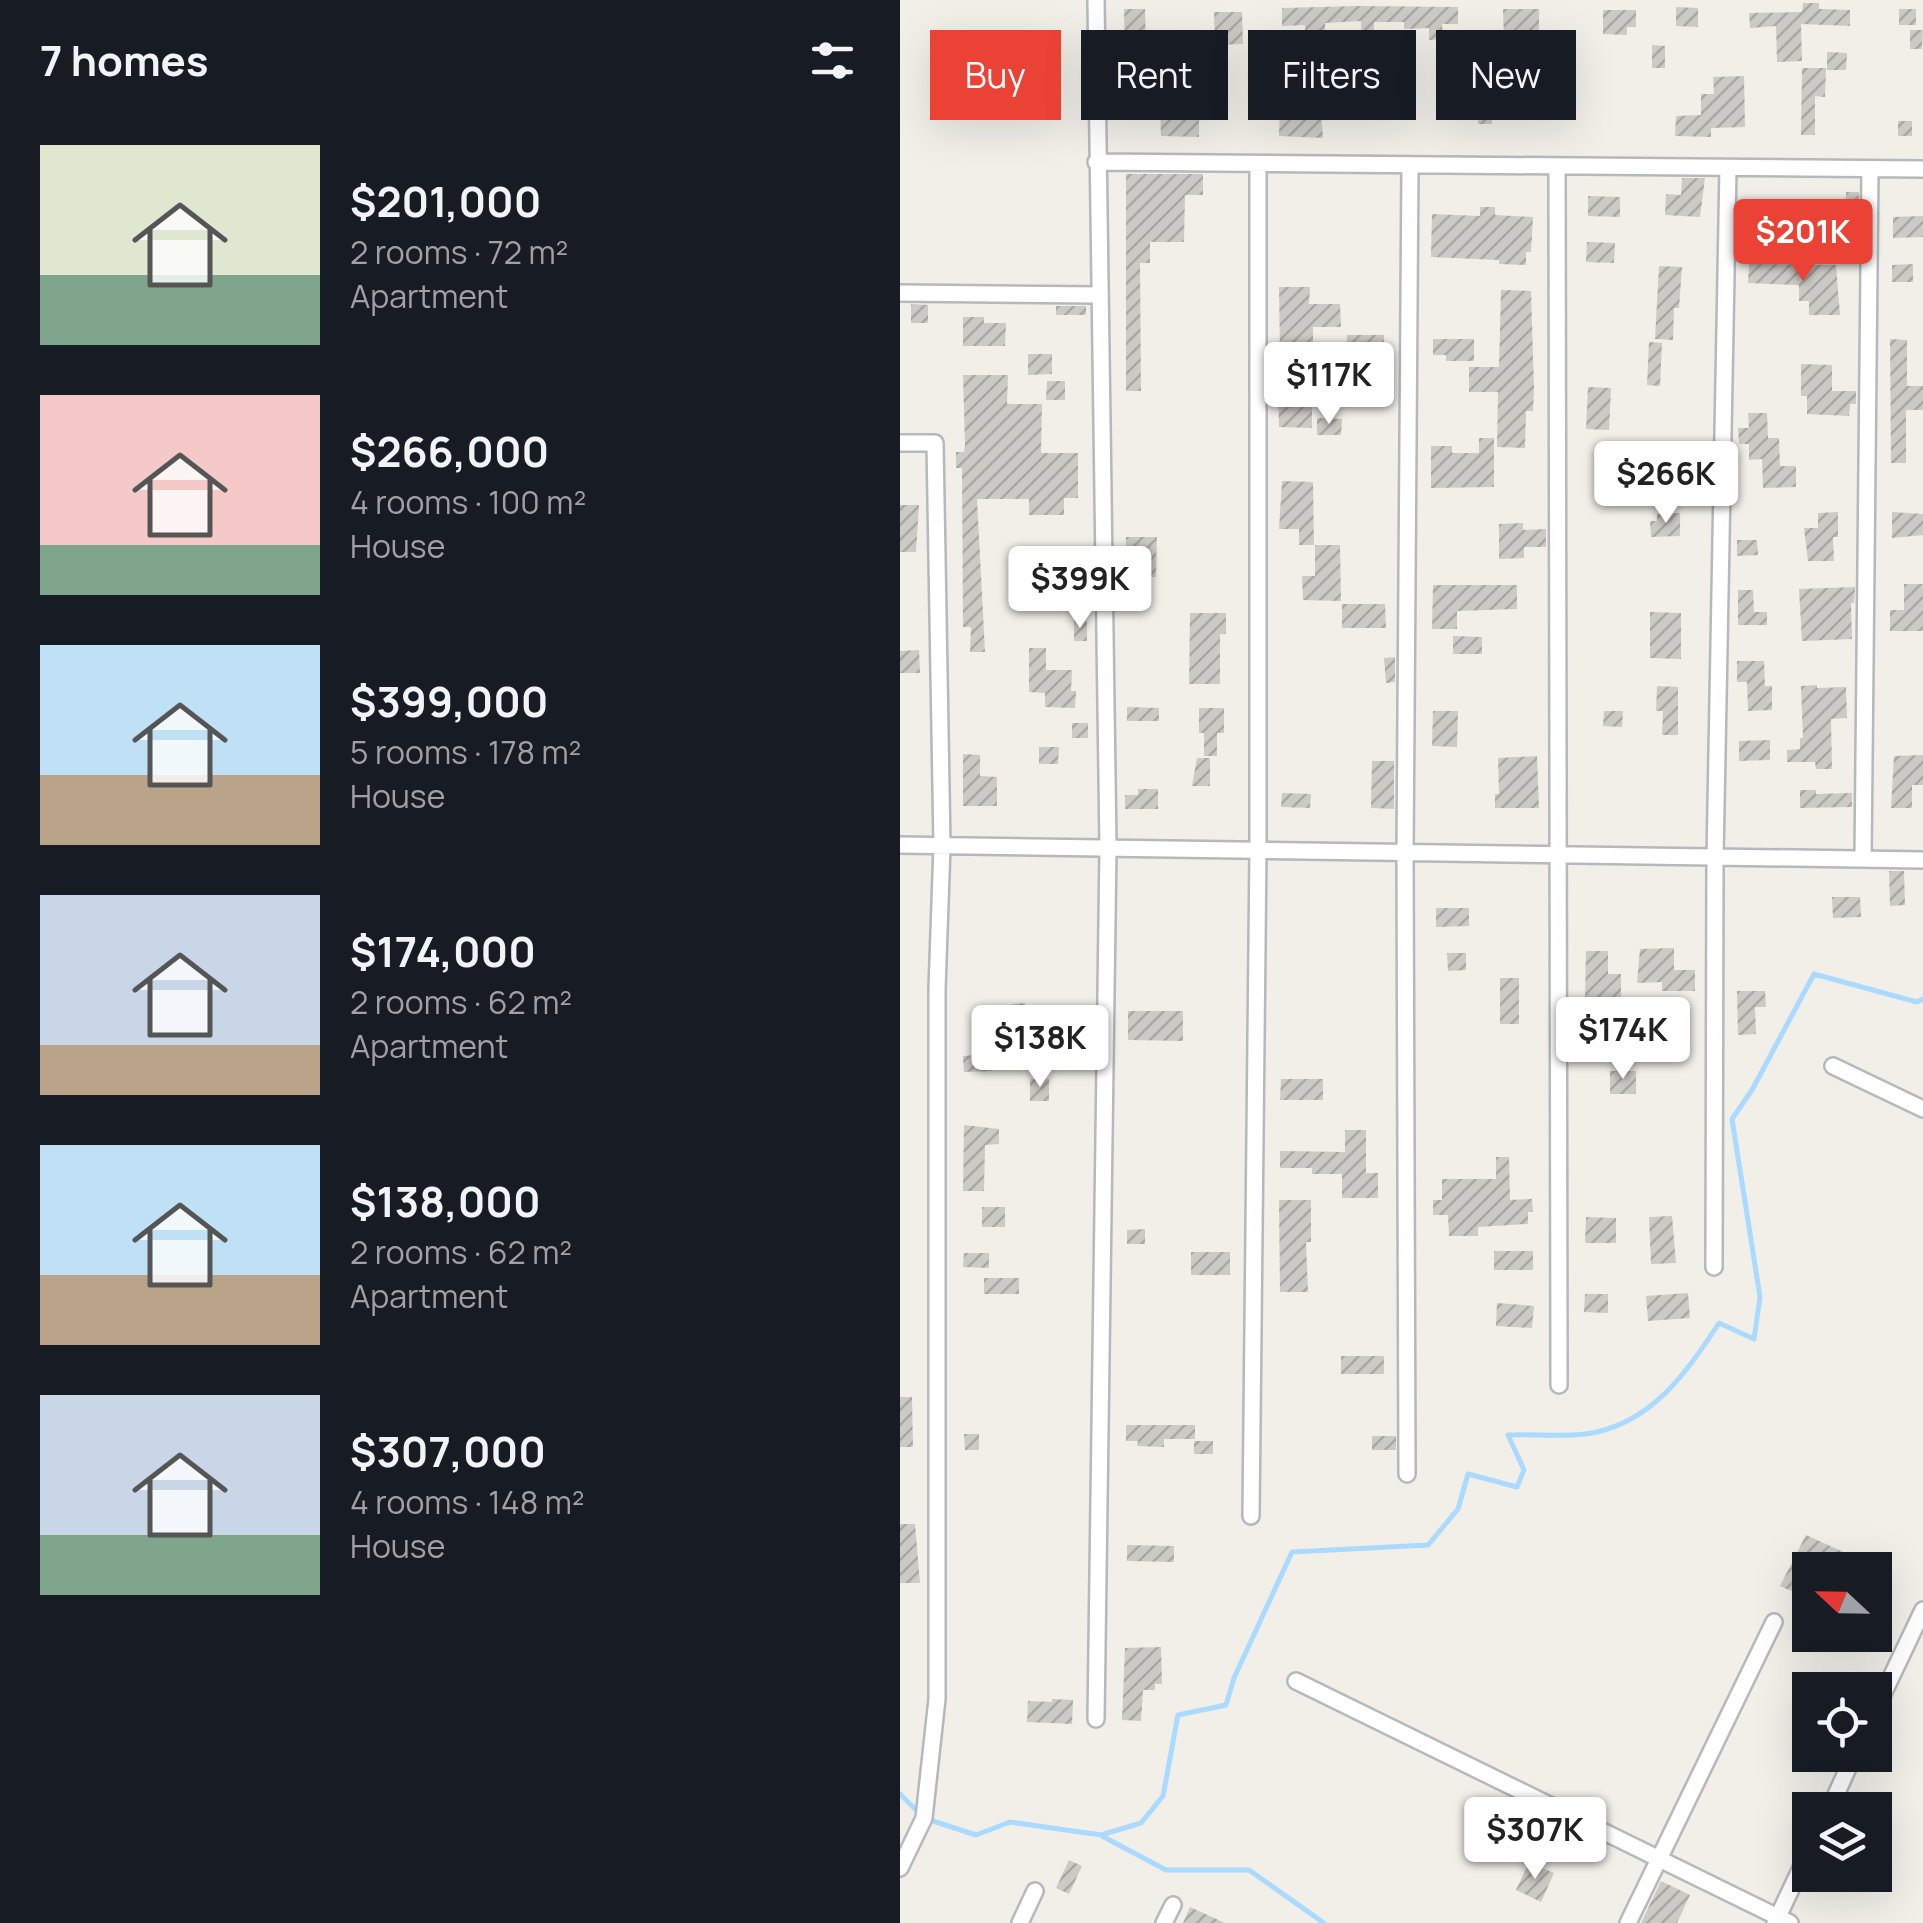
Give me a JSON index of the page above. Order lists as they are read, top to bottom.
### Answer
{
  "north": "left",
  "page": {
    "heading": "7 homes",
    "chip": [
      "Buy",
      "Rent",
      "Filters",
      "New"
    ],
    "list": [
      {
        "name": "$201,000",
        "note": "2 rooms · 72 m² · Apartment"
      },
      {
        "name": "$266,000",
        "note": "4 rooms · 100 m² · House"
      },
      {
        "name": "$399,000",
        "note": "5 rooms · 178 m² · House"
      },
      {
        "name": "$174,000",
        "note": "2 rooms · 62 m² · Apartment"
      },
      {
        "name": "$138,000",
        "note": "2 rooms · 62 m² · Apartment"
      },
      {
        "name": "$307,000",
        "note": "4 rooms · 148 m² · House"
      }
    ],
    "price": [
      "$201K",
      "$117K",
      "$266K",
      "$399K",
      "$174K",
      "$138K",
      "$307K"
    ]
  }
}
